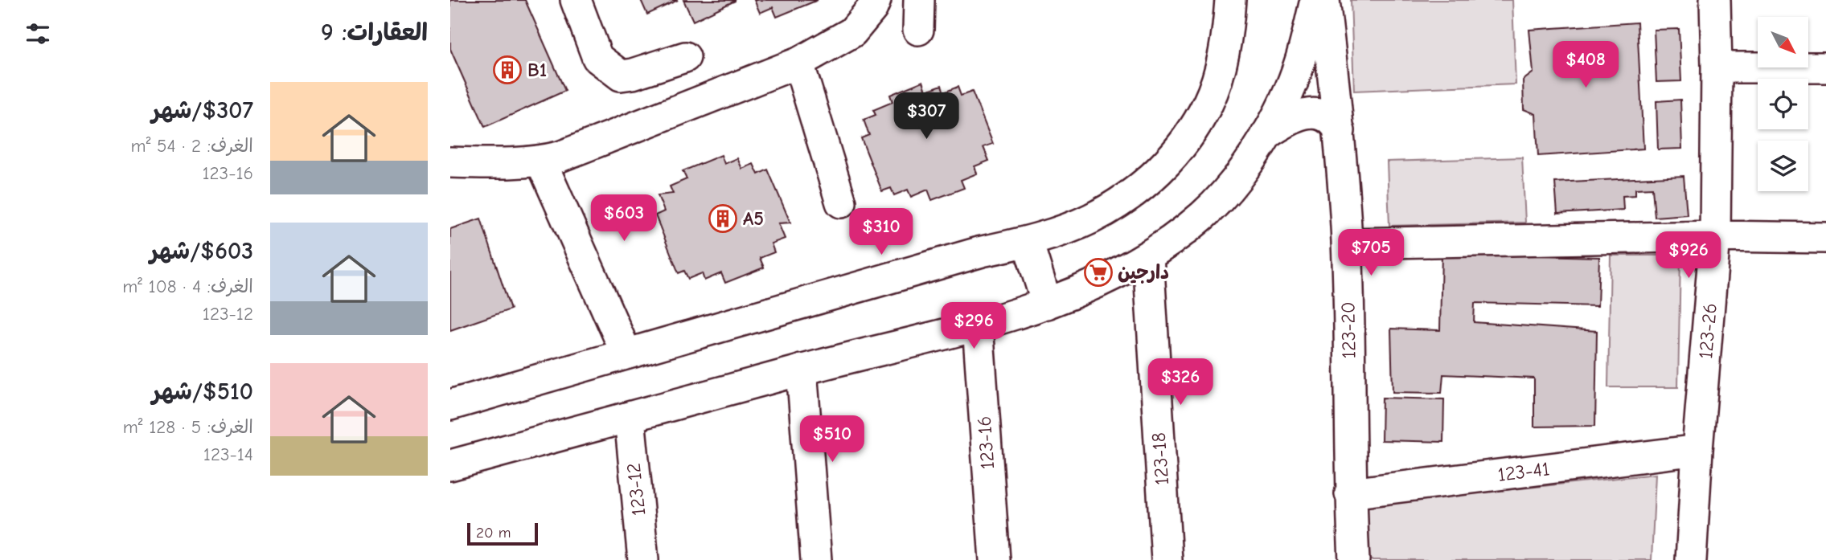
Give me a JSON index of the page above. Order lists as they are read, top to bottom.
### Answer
{
  "streets": {
    "street": [
      "123-20",
      "123-26",
      "123-16",
      "123-18",
      "123-41",
      "123-12"
    ]
  },
  "crossings": [
    ["123-20", "123-41"],
    ["123-26", "123-41"]
  ],
  "places": {
    "building": ["B1", "A5"],
    "supermarket": ["دارجين"]
  },
  "scale_bar": "20 m",
  "north": "bottom right",
  "page": {
    "heading": "العقارات: 9",
    "price": [
      "$408",
      "$307",
      "$603",
      "$310",
      "$705",
      "$926",
      "$296",
      "$326",
      "$510"
    ],
    "list": [
      {
        "name": "$307/شهر",
        "note": "الغرف: 2 · 54 m² · 123-16"
      },
      {
        "name": "$603/شهر",
        "note": "الغرف: 4 · 108 m² · 123-12"
      },
      {
        "name": "$510/شهر",
        "note": "الغرف: 5 · 128 m² · 123-14"
      }
    ],
    "scale": "20 m"
  }
}
